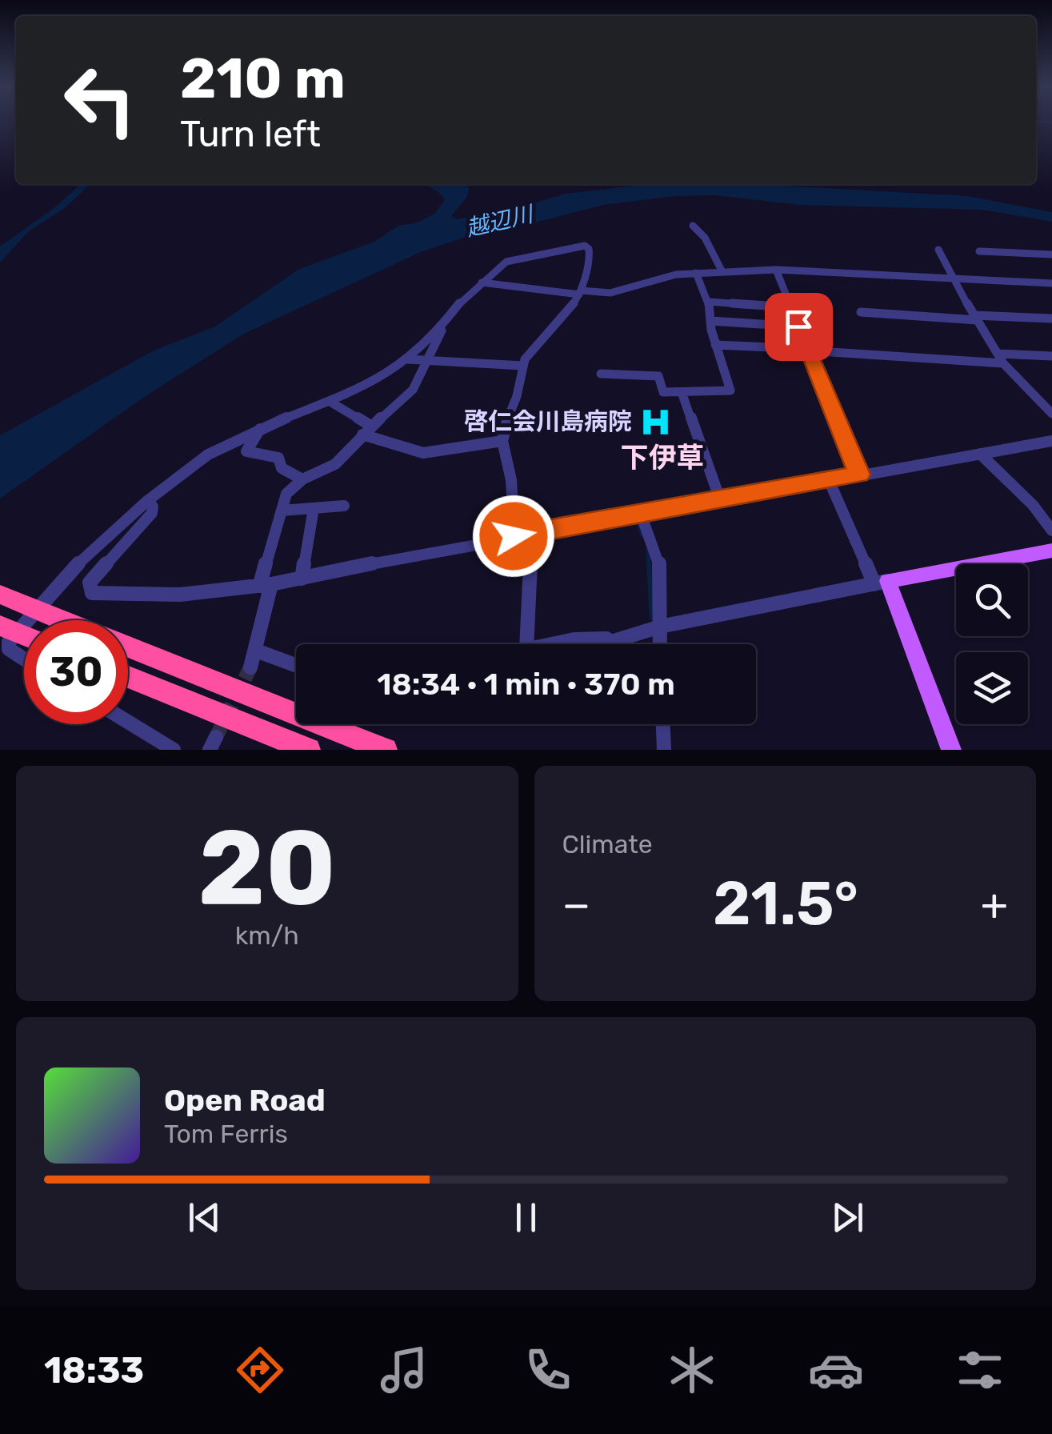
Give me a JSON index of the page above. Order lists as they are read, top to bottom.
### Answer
{
  "districts": ["下伊草"],
  "water": ["越辺川"],
  "places": {
    "hospital": ["啓仁会川島病院"]
  },
  "page": {
    "turn": ["210 m", "Turn left"],
    "limit": "30",
    "trip": "18:34 · 1 min · 370 m",
    "tile": [
      ["20", "km/h"],
      "Climate"
    ],
    "heat": ["−", "21.5°", "+"],
    "song": ["Open Road", "Tom Ferris"],
    "tabs": "18:33"
  }
}
